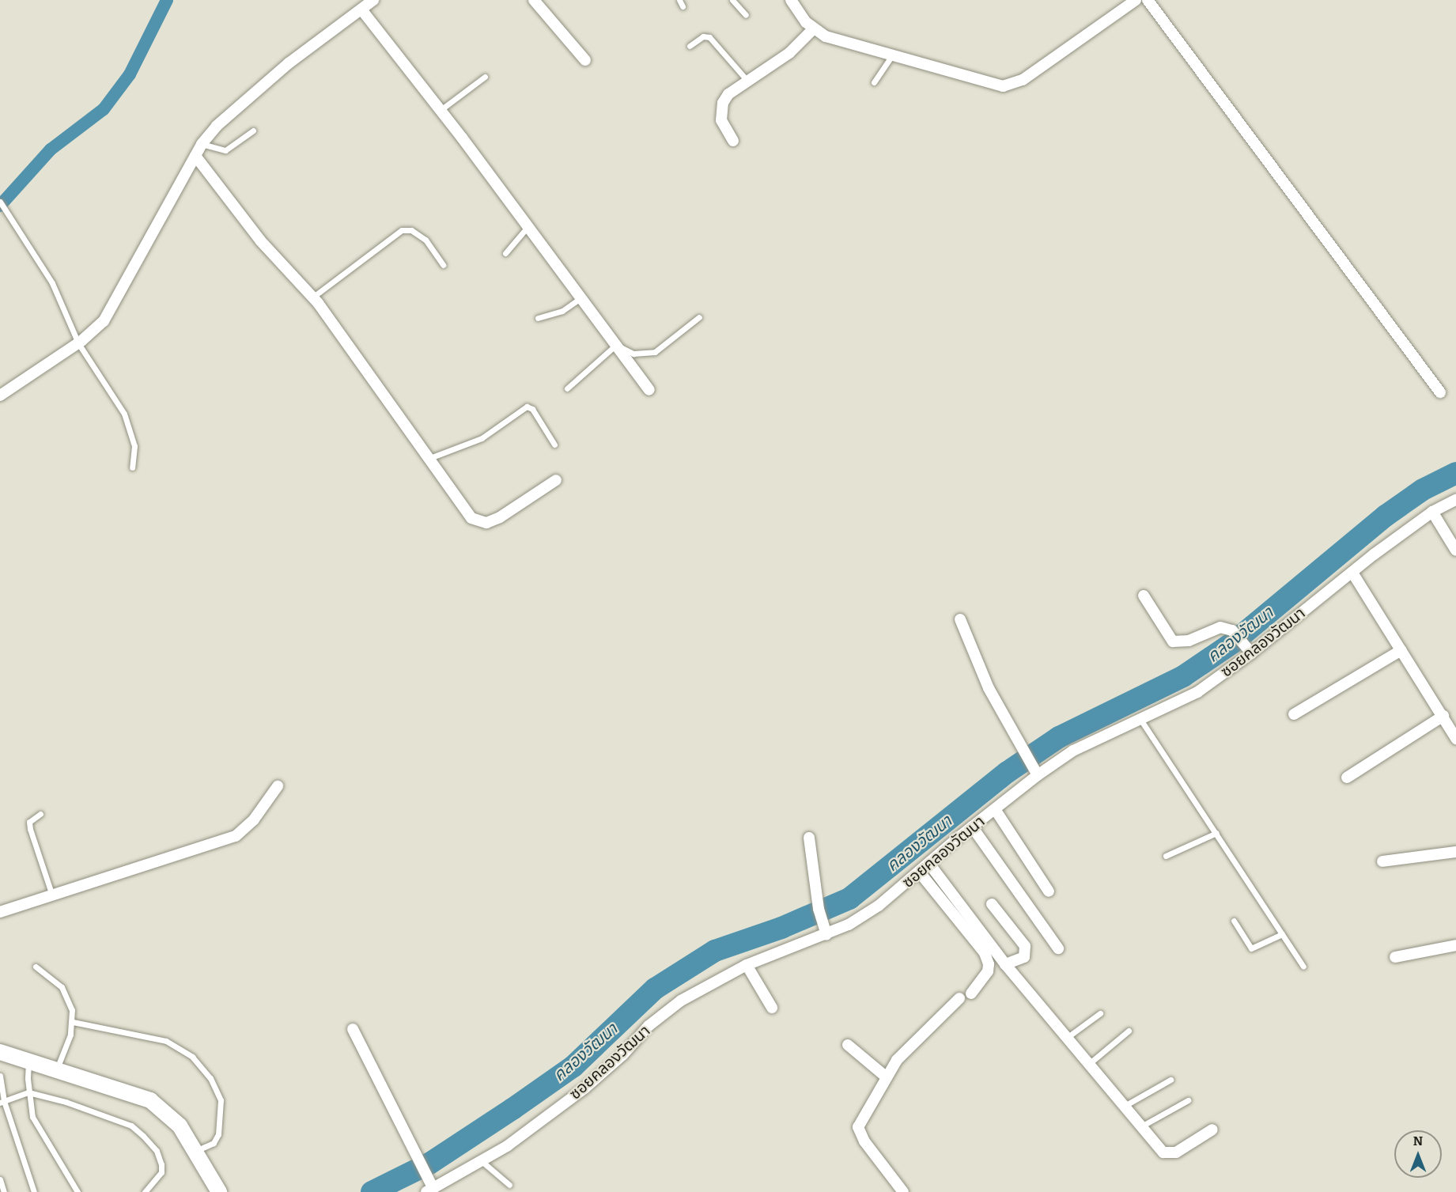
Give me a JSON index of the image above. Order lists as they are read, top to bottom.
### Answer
{
  "streets": {
    "street": ["ซอยคลองวัฒนา"]
  },
  "water": ["คลองวัฒนา"],
  "north": "top"
}
